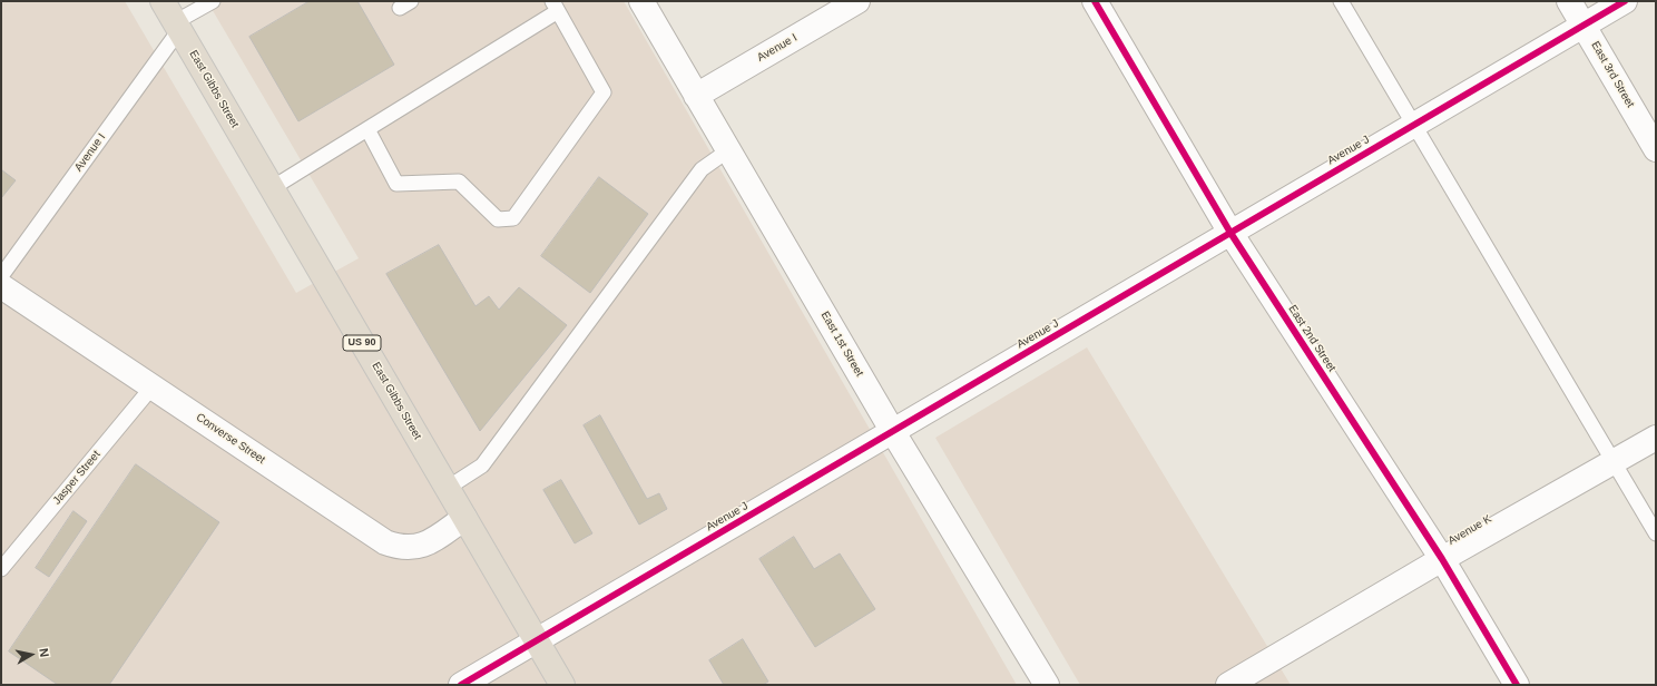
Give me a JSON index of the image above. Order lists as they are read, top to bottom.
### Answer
{
  "streets": {
    "highway": ["East Gibbs Street", "US 90"],
    "street": [
      "Avenue I",
      "East 3rd Street",
      "Avenue J",
      "East 2nd Street",
      "East 1st Street",
      "Converse Street",
      "Avenue K"
    ],
    "lane": ["Jasper Street"]
  },
  "crossings": [
    ["Avenue I", "East Gibbs Street"],
    ["Avenue I", "East 1st Street"],
    ["East 3rd Street", "Avenue J"],
    ["East Gibbs Street", "Avenue J"],
    ["East Gibbs Street", "Converse Street"],
    ["Avenue J", "East 2nd Street"],
    ["Avenue J", "East 1st Street"],
    ["East 2nd Street", "Avenue K"],
    ["Converse Street", "Jasper Street"]
  ],
  "north": "right"
}
